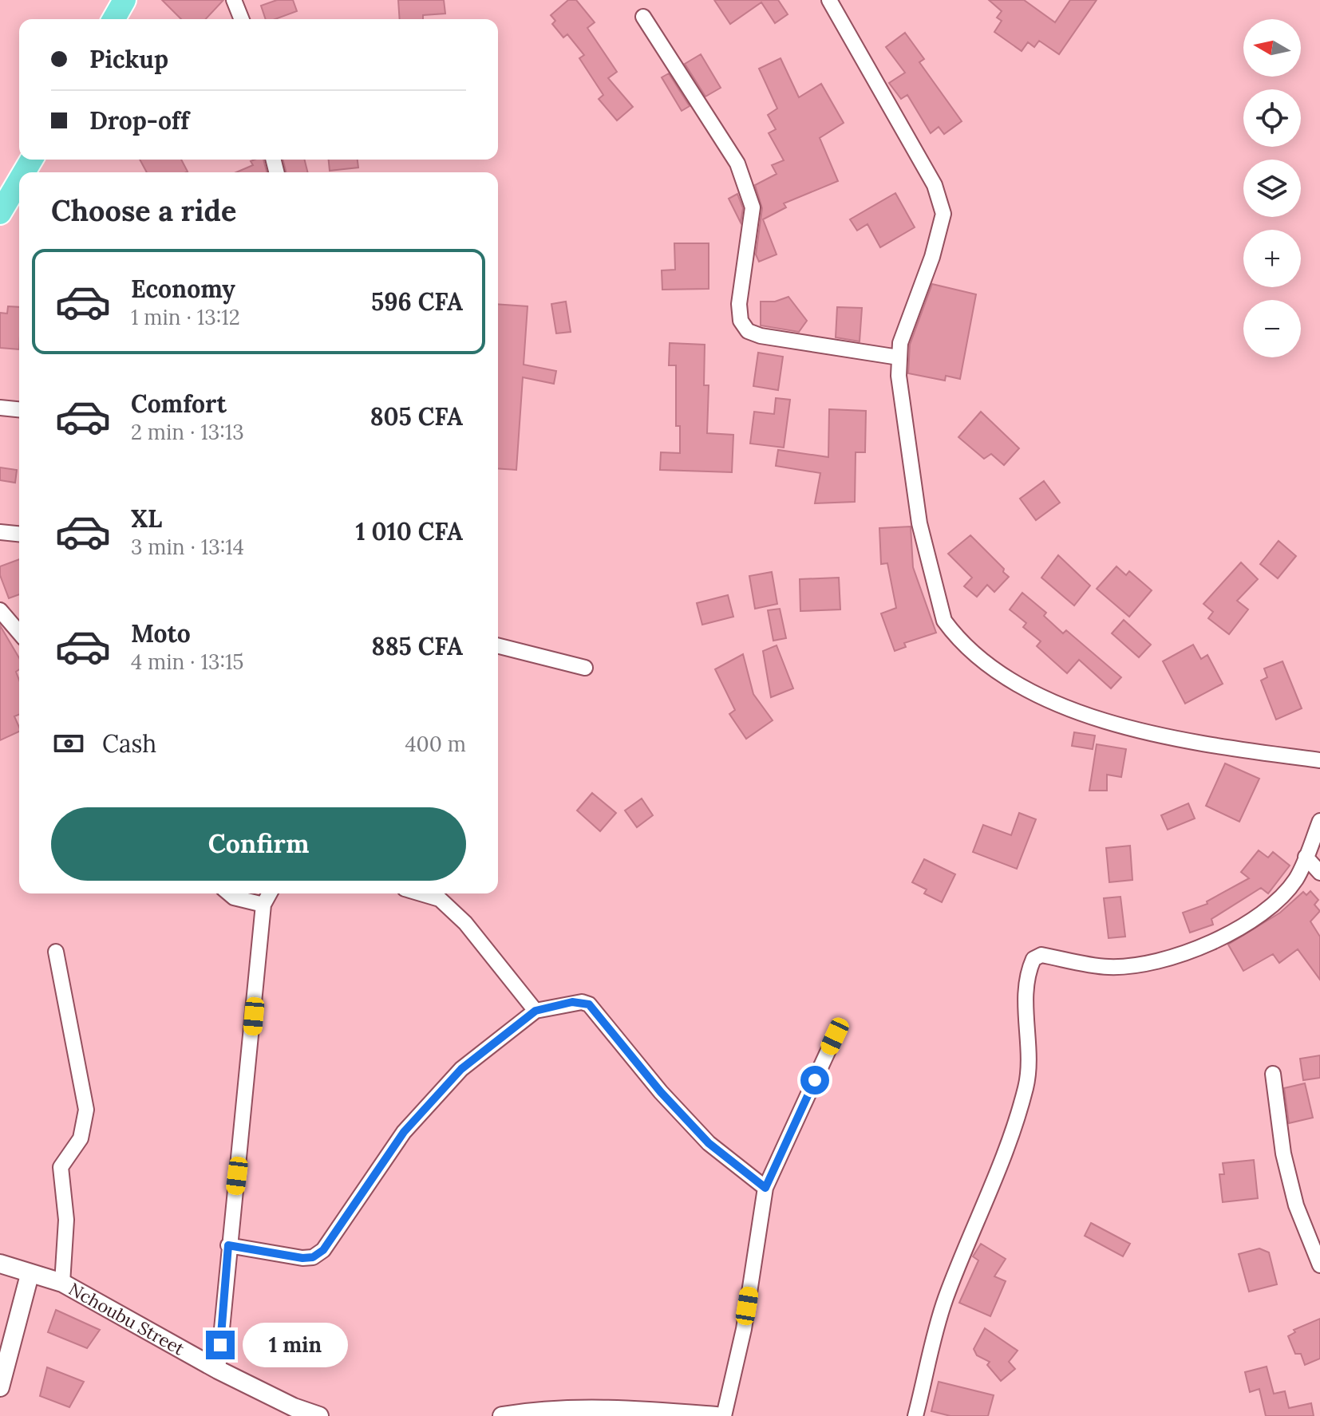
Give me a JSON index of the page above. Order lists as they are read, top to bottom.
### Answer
{
  "streets": {
    "street": ["Nchoubu Street"]
  },
  "north": "left",
  "page": {
    "map_buttons": ["+", "−"],
    "banner": ["Pickup", "Drop-off"],
    "heading": "Choose a ride",
    "list": [
      {
        "name": "Economy",
        "note": "1 min · 13:12",
        "value": "596 CFA"
      },
      {
        "name": "Comfort",
        "note": "2 min · 13:13",
        "value": "805 CFA"
      },
      {
        "name": "XL",
        "note": "3 min · 13:14",
        "value": "1 010 CFA"
      },
      {
        "name": "Moto",
        "note": "4 min · 13:15",
        "value": "885 CFA"
      }
    ],
    "pay": ["Cash", "400 m"],
    "buttons": "Confirm",
    "bubble": "1 min"
  }
}
